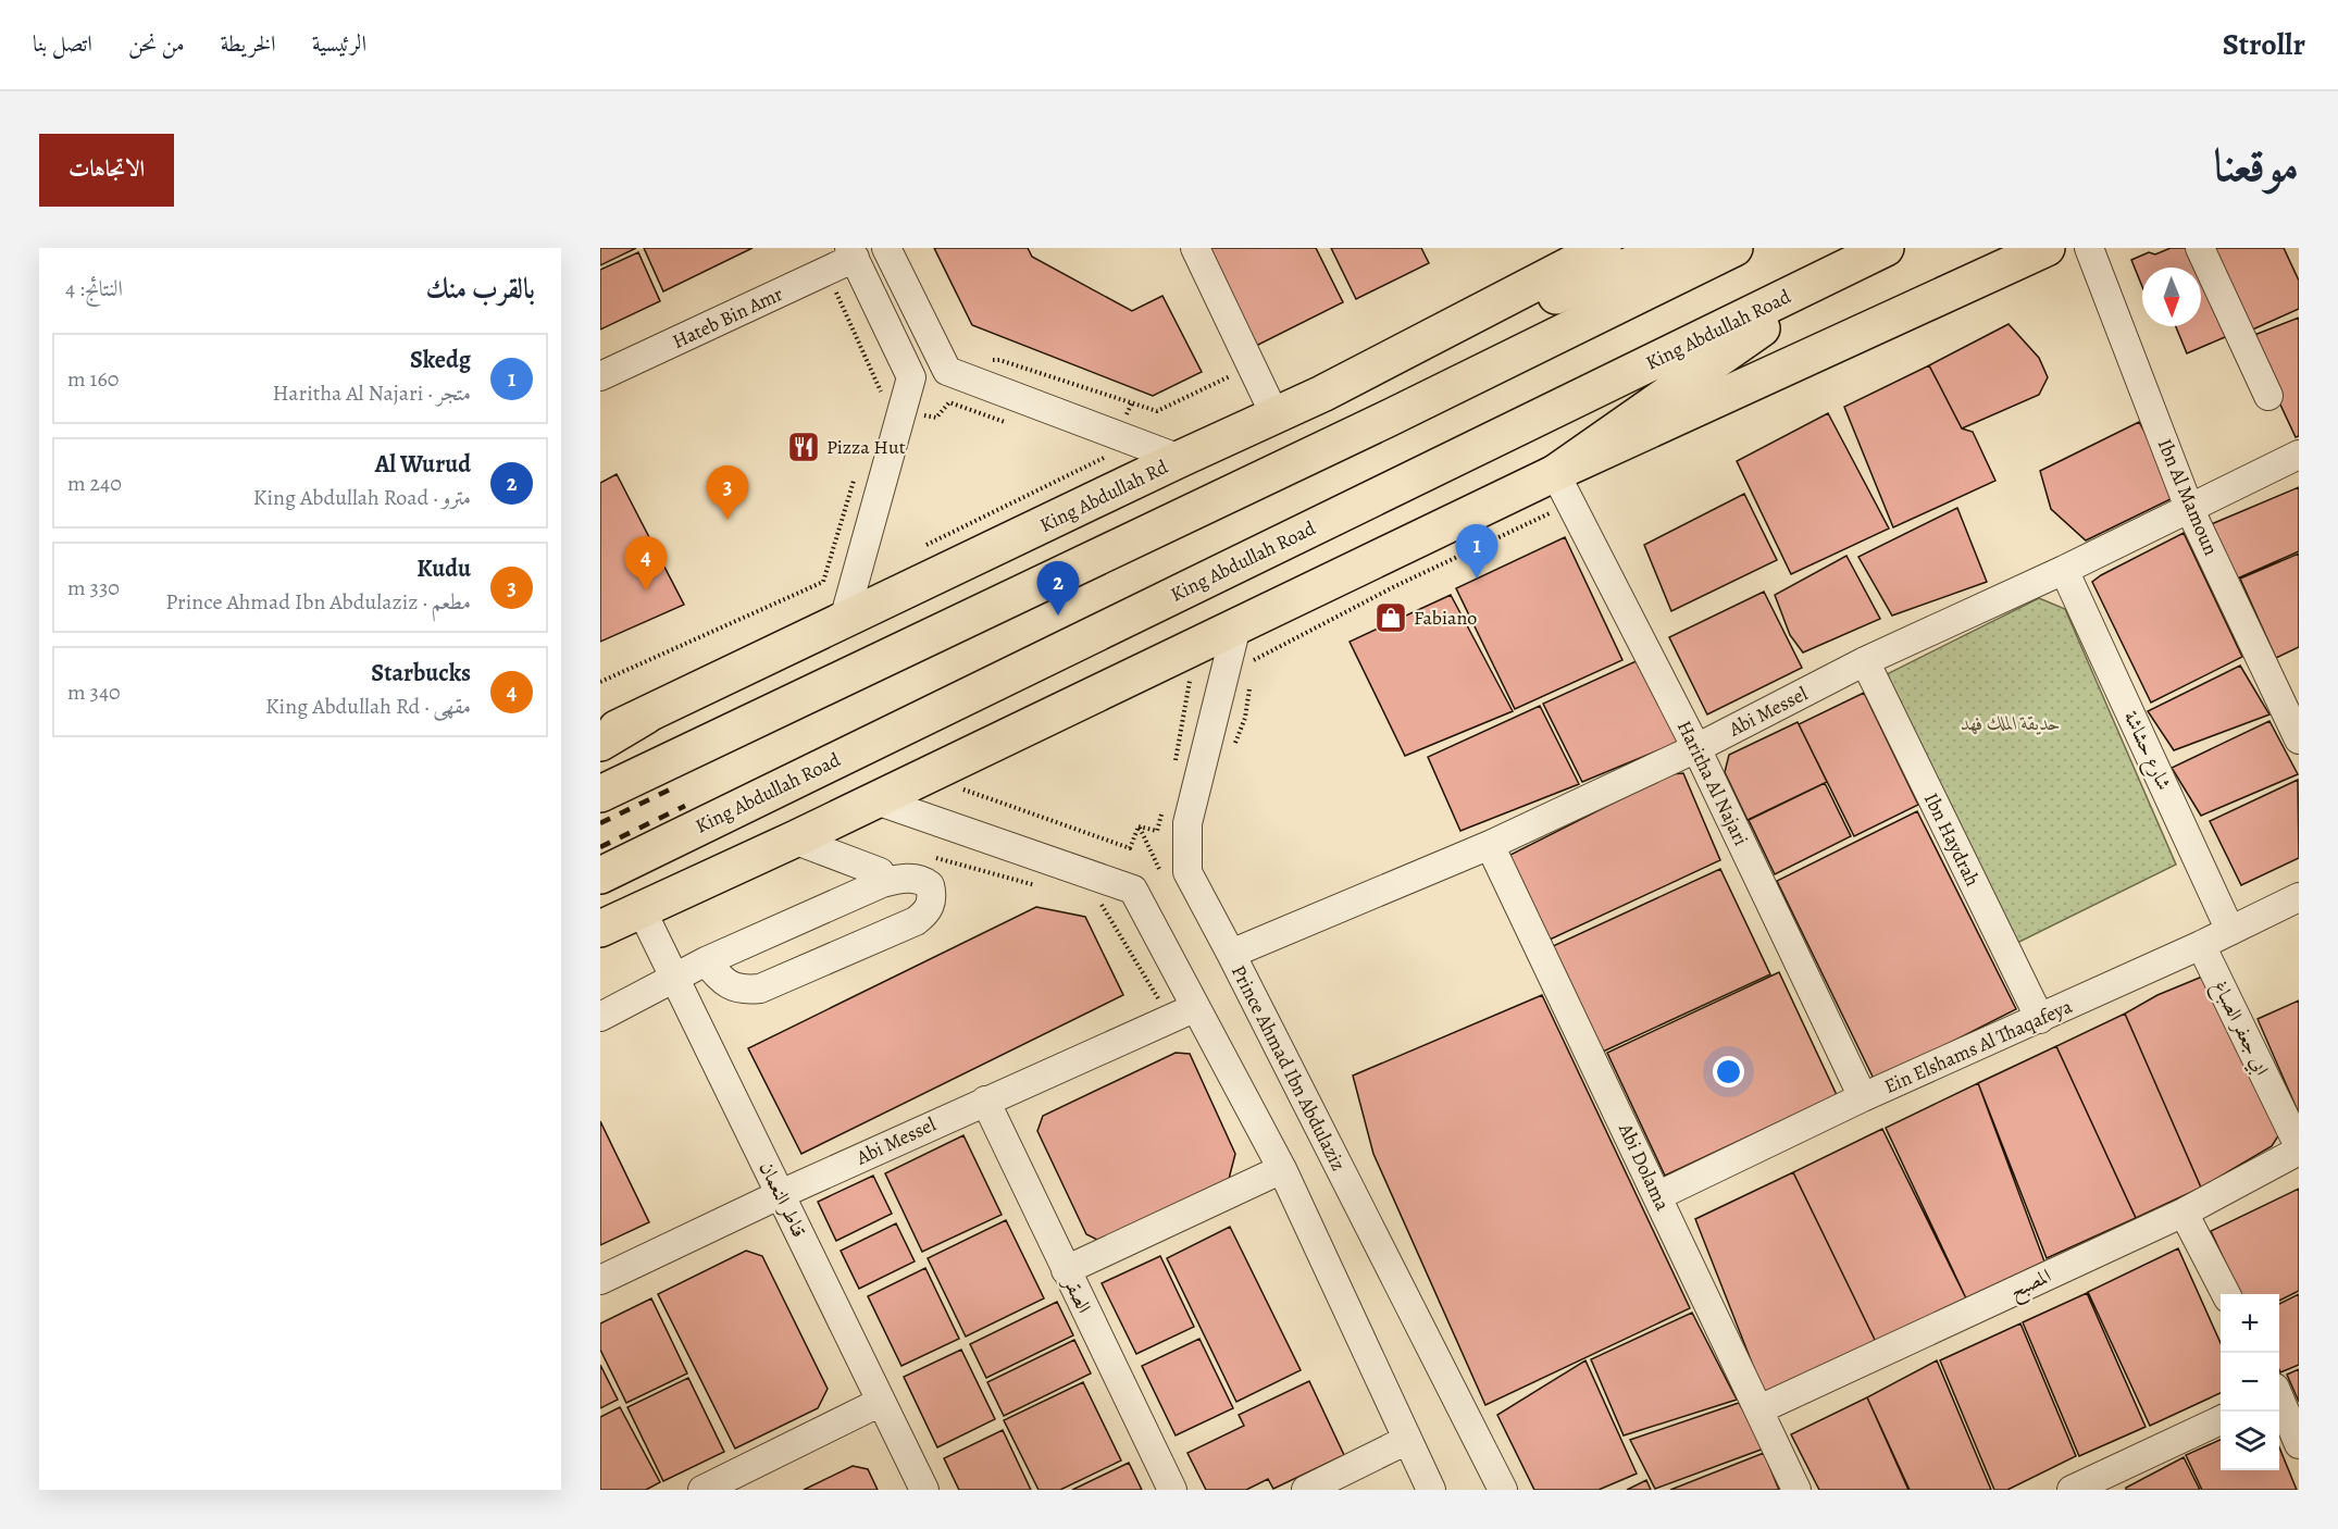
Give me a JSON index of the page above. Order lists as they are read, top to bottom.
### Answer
{
  "streets": {
    "main road": ["King Abdullah Road", "King Abdullah Rd"],
    "street": [
      "Hateb Bin Amr",
      "Ibn Al Mamoun",
      "Abi Messel",
      "شارع حشاشة",
      "Haritha Al Najari",
      "Ibn Haydrah",
      "ابي جعفر الصباغ",
      "Ein Elshams Al Thaqafeya",
      "Prince Ahmad Ibn Abdulaziz",
      "Abi Dolama",
      "قناطر النعمان",
      "المصبح",
      "الصقر"
    ]
  },
  "crossings": [
    ["Ibn Al Mamoun", "Abi Messel"],
    ["Abi Messel", "شارع حشاشة"],
    ["Abi Messel", "Haritha Al Najari"],
    ["Abi Messel", "Ibn Haydrah"],
    ["Abi Messel", "Prince Ahmad Ibn Abdulaziz"],
    ["Abi Messel", "Abi Dolama"],
    ["Abi Messel", "قناطر النعمان"],
    ["Abi Messel", "الصقر"],
    ["شارع حشاشة", "Ein Elshams Al Thaqafeya"],
    ["Haritha Al Najari", "Ein Elshams Al Thaqafeya"],
    ["Ibn Haydrah", "Ein Elshams Al Thaqafeya"],
    ["ابي جعفر الصباغ", "Ein Elshams Al Thaqafeya"],
    ["ابي جعفر الصباغ", "المصبح"],
    ["Ein Elshams Al Thaqafeya", "Abi Dolama"],
    ["Abi Dolama", "المصبح"]
  ],
  "parks": ["حديقة الملك فهد"],
  "places": {
    "restaurant": ["Pizza Hut"],
    "shop": ["Fabiano"]
  },
  "north": "bottom",
  "page": {
    "header": "Strollr",
    "nav": [
      "الرئيسية",
      "الخريطة",
      "من نحن",
      "اتصل بنا"
    ],
    "title": "موقعنا",
    "buttons": "الاتجاهات",
    "heading": ["بالقرب منك", "النتائج: 4"],
    "list": [
      {
        "mark": "1",
        "name": "Skedg",
        "note": "متجر · Haritha Al Najari",
        "value": "160 m"
      },
      {
        "mark": "2",
        "name": "Al Wurud",
        "note": "مترو · King Abdullah Road",
        "value": "240 m"
      },
      {
        "mark": "3",
        "name": "Kudu",
        "note": "مطعم · Prince Ahmad Ibn Abdulaziz",
        "value": "330 m"
      },
      {
        "mark": "4",
        "name": "Starbucks",
        "note": "مقهى · King Abdullah Rd",
        "value": "340 m"
      }
    ],
    "pins": [
      "3",
      "1",
      "4",
      "2"
    ],
    "map_buttons": ["+", "−"]
  }
}
